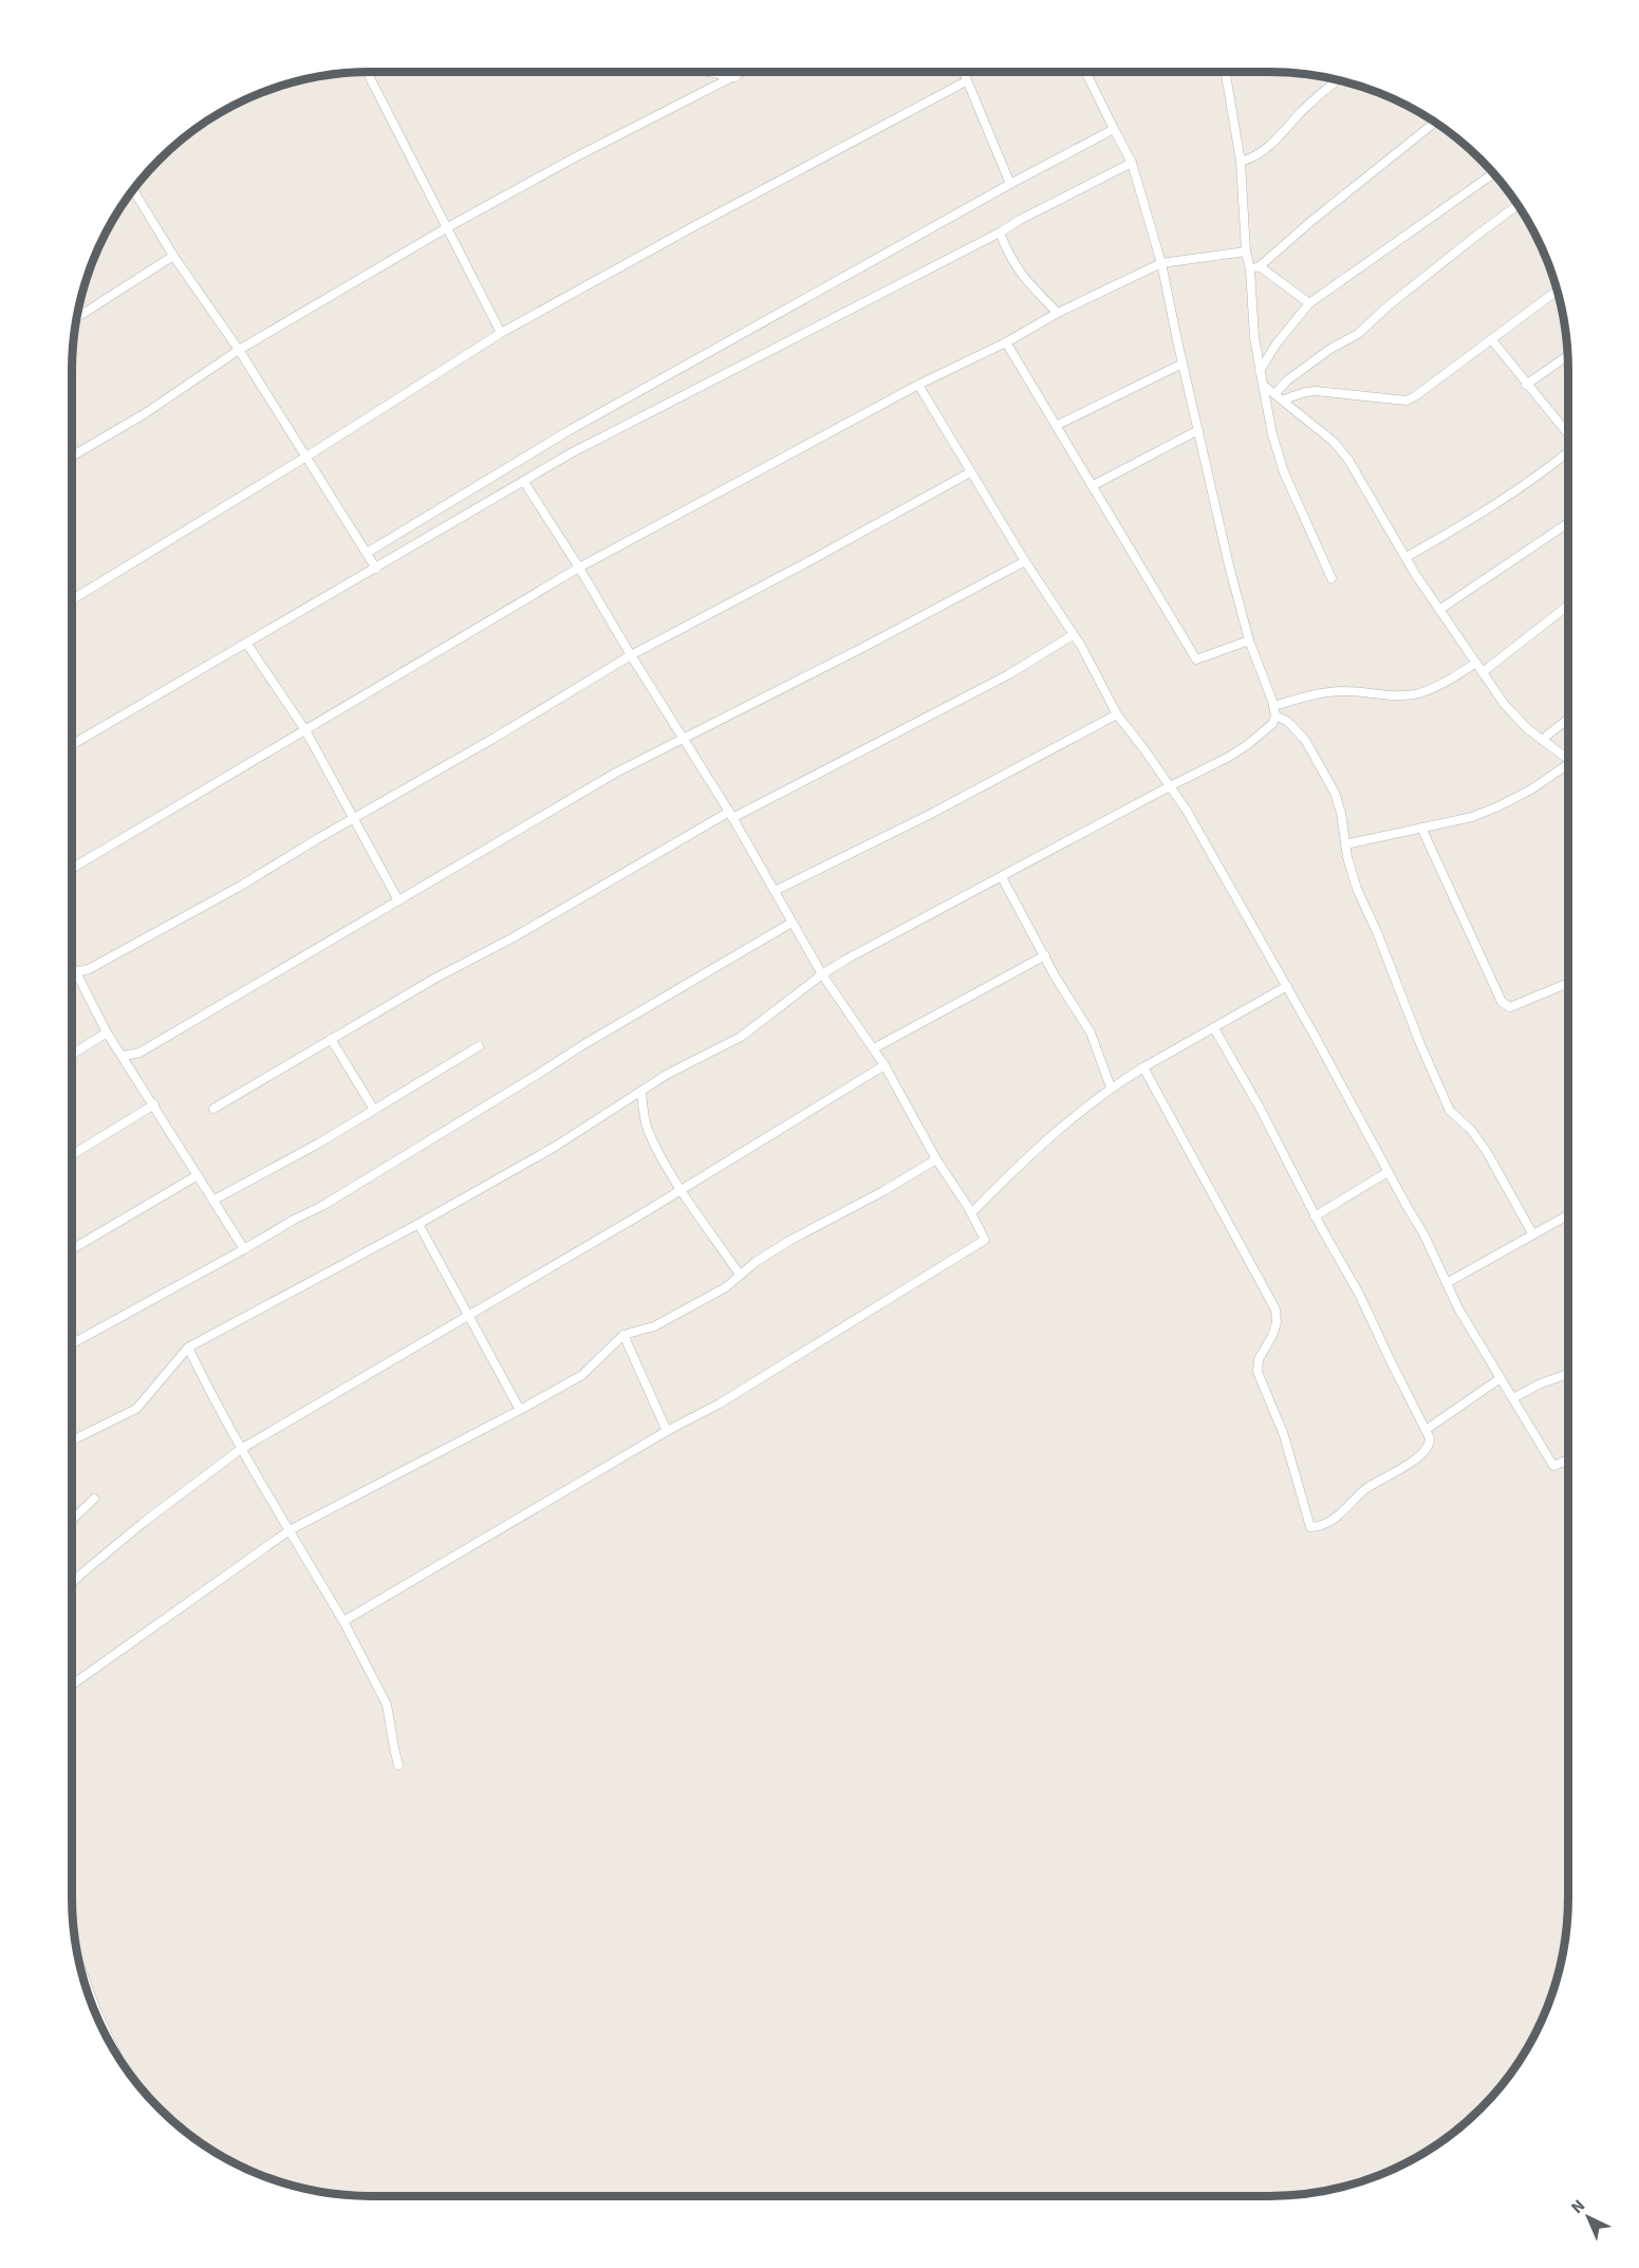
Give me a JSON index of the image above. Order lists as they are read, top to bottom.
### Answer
{
  "north": "top left"
}
